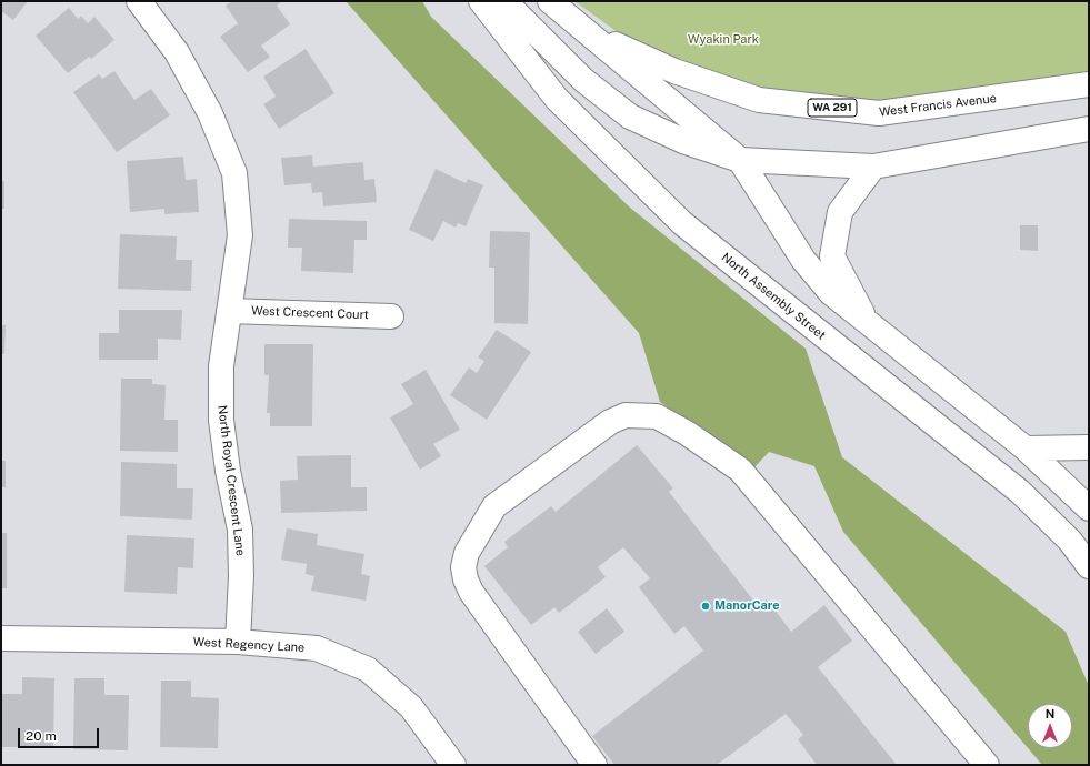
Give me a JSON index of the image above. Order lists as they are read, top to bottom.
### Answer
{
  "streets": {
    "main road": [
      "West Francis Avenue",
      "WA 291",
      "North Assembly Street",
      "West Crescent Court",
      "North Royal Crescent Lane",
      "West Regency Lane"
    ]
  },
  "crossings": [
    ["West Francis Avenue", "WA 291"],
    ["West Crescent Court", "North Royal Crescent Lane"],
    ["North Royal Crescent Lane", "West Regency Lane"]
  ],
  "parks": ["Wyakin Park"],
  "places": ["ManorCare"],
  "scale_bar": "20 m",
  "north": "top"
}
